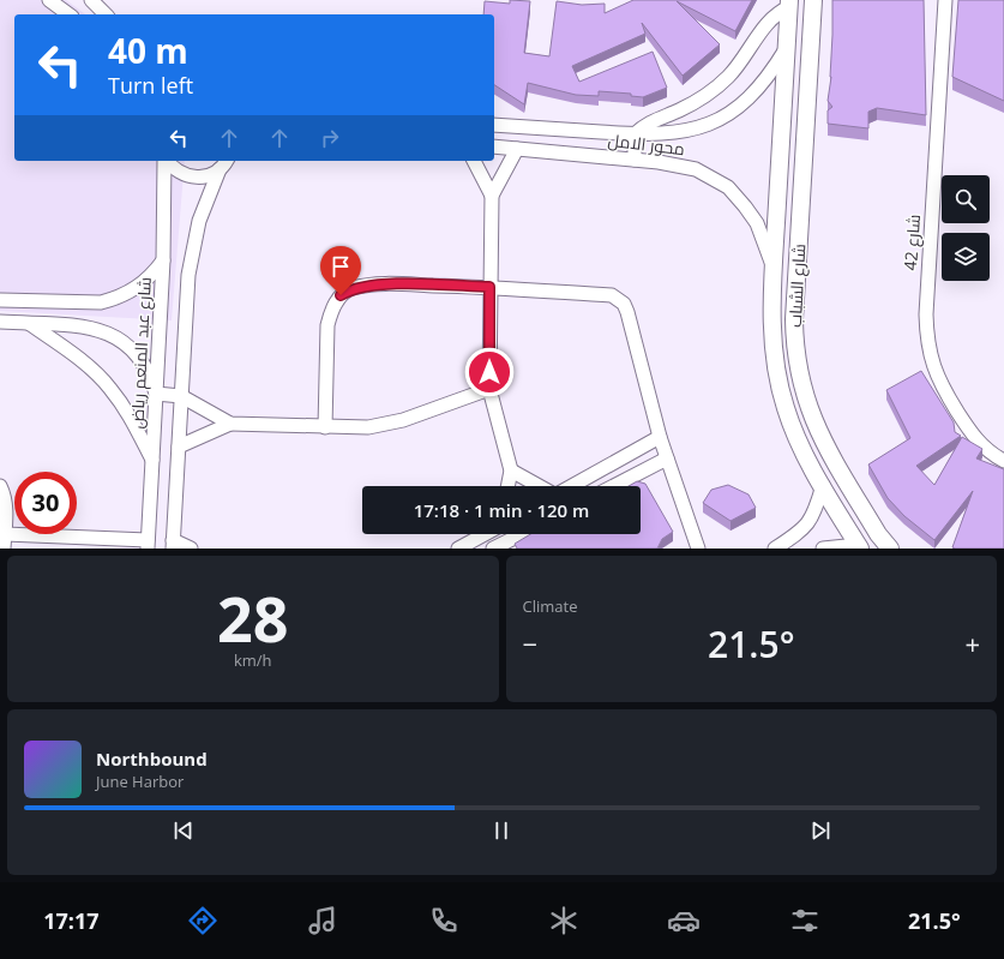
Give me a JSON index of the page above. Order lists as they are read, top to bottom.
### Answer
{
  "streets": {
    "street": [
      "محور الامل",
      "شارع 42",
      "شارع الشباب",
      "شارع عبد المنعم رياض"
    ]
  },
  "crossings": [
    ["محور الامل", "شارع الشباب"]
  ],
  "page": {
    "turn": ["40 m", "Turn left"],
    "limit": "30",
    "trip": "17:18 · 1 min · 120 m",
    "tile": [
      ["28", "km/h"],
      "Climate"
    ],
    "heat": ["−", "21.5°", "+"],
    "song": ["Northbound", "June Harbor"],
    "tabs": ["17:17", "21.5°"]
  }
}
